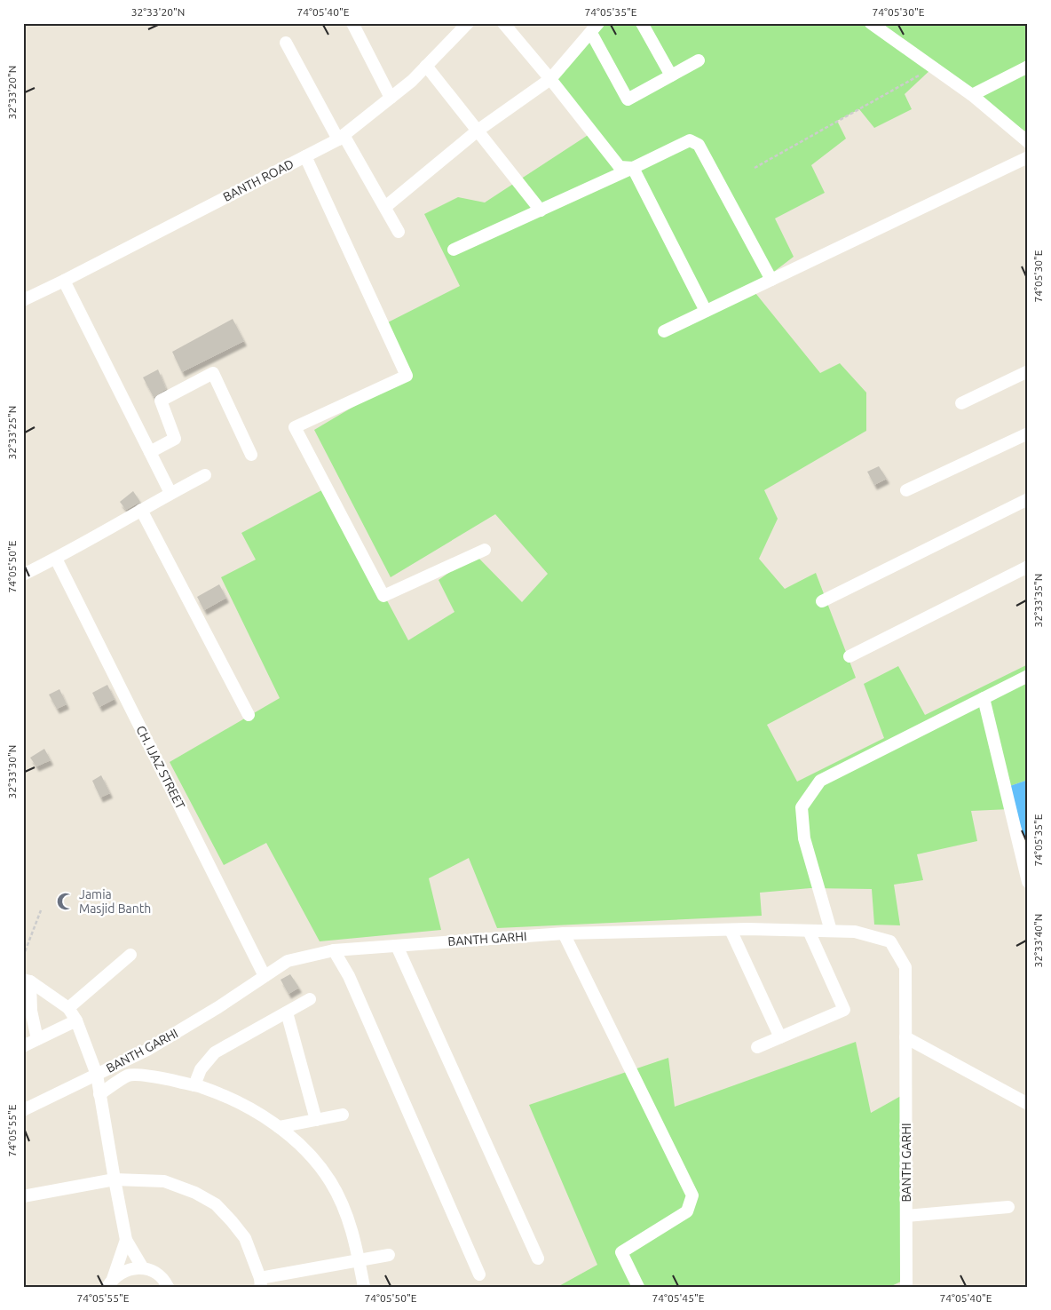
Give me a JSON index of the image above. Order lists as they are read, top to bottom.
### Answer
{
  "streets": {
    "street": ["BANTH ROAD", "CH. IJAZ STREET", "BANTH GARHI"]
  },
  "crossings": [
    ["CH. IJAZ STREET", "BANTH GARHI"]
  ],
  "places": {
    "mosque": ["Jamia Masjid Banth"]
  },
  "coordinates": [
    "32°33'20\"N",
    "74°05'40\"E",
    "74°05'35\"E",
    "74°05'30\"E",
    "32°33'25\"N",
    "74°05'50\"E",
    "32°33'35\"N",
    "32°33'30\"N",
    "32°33'40\"N",
    "74°05'55\"E",
    "74°05'45\"E"
  ]
}
